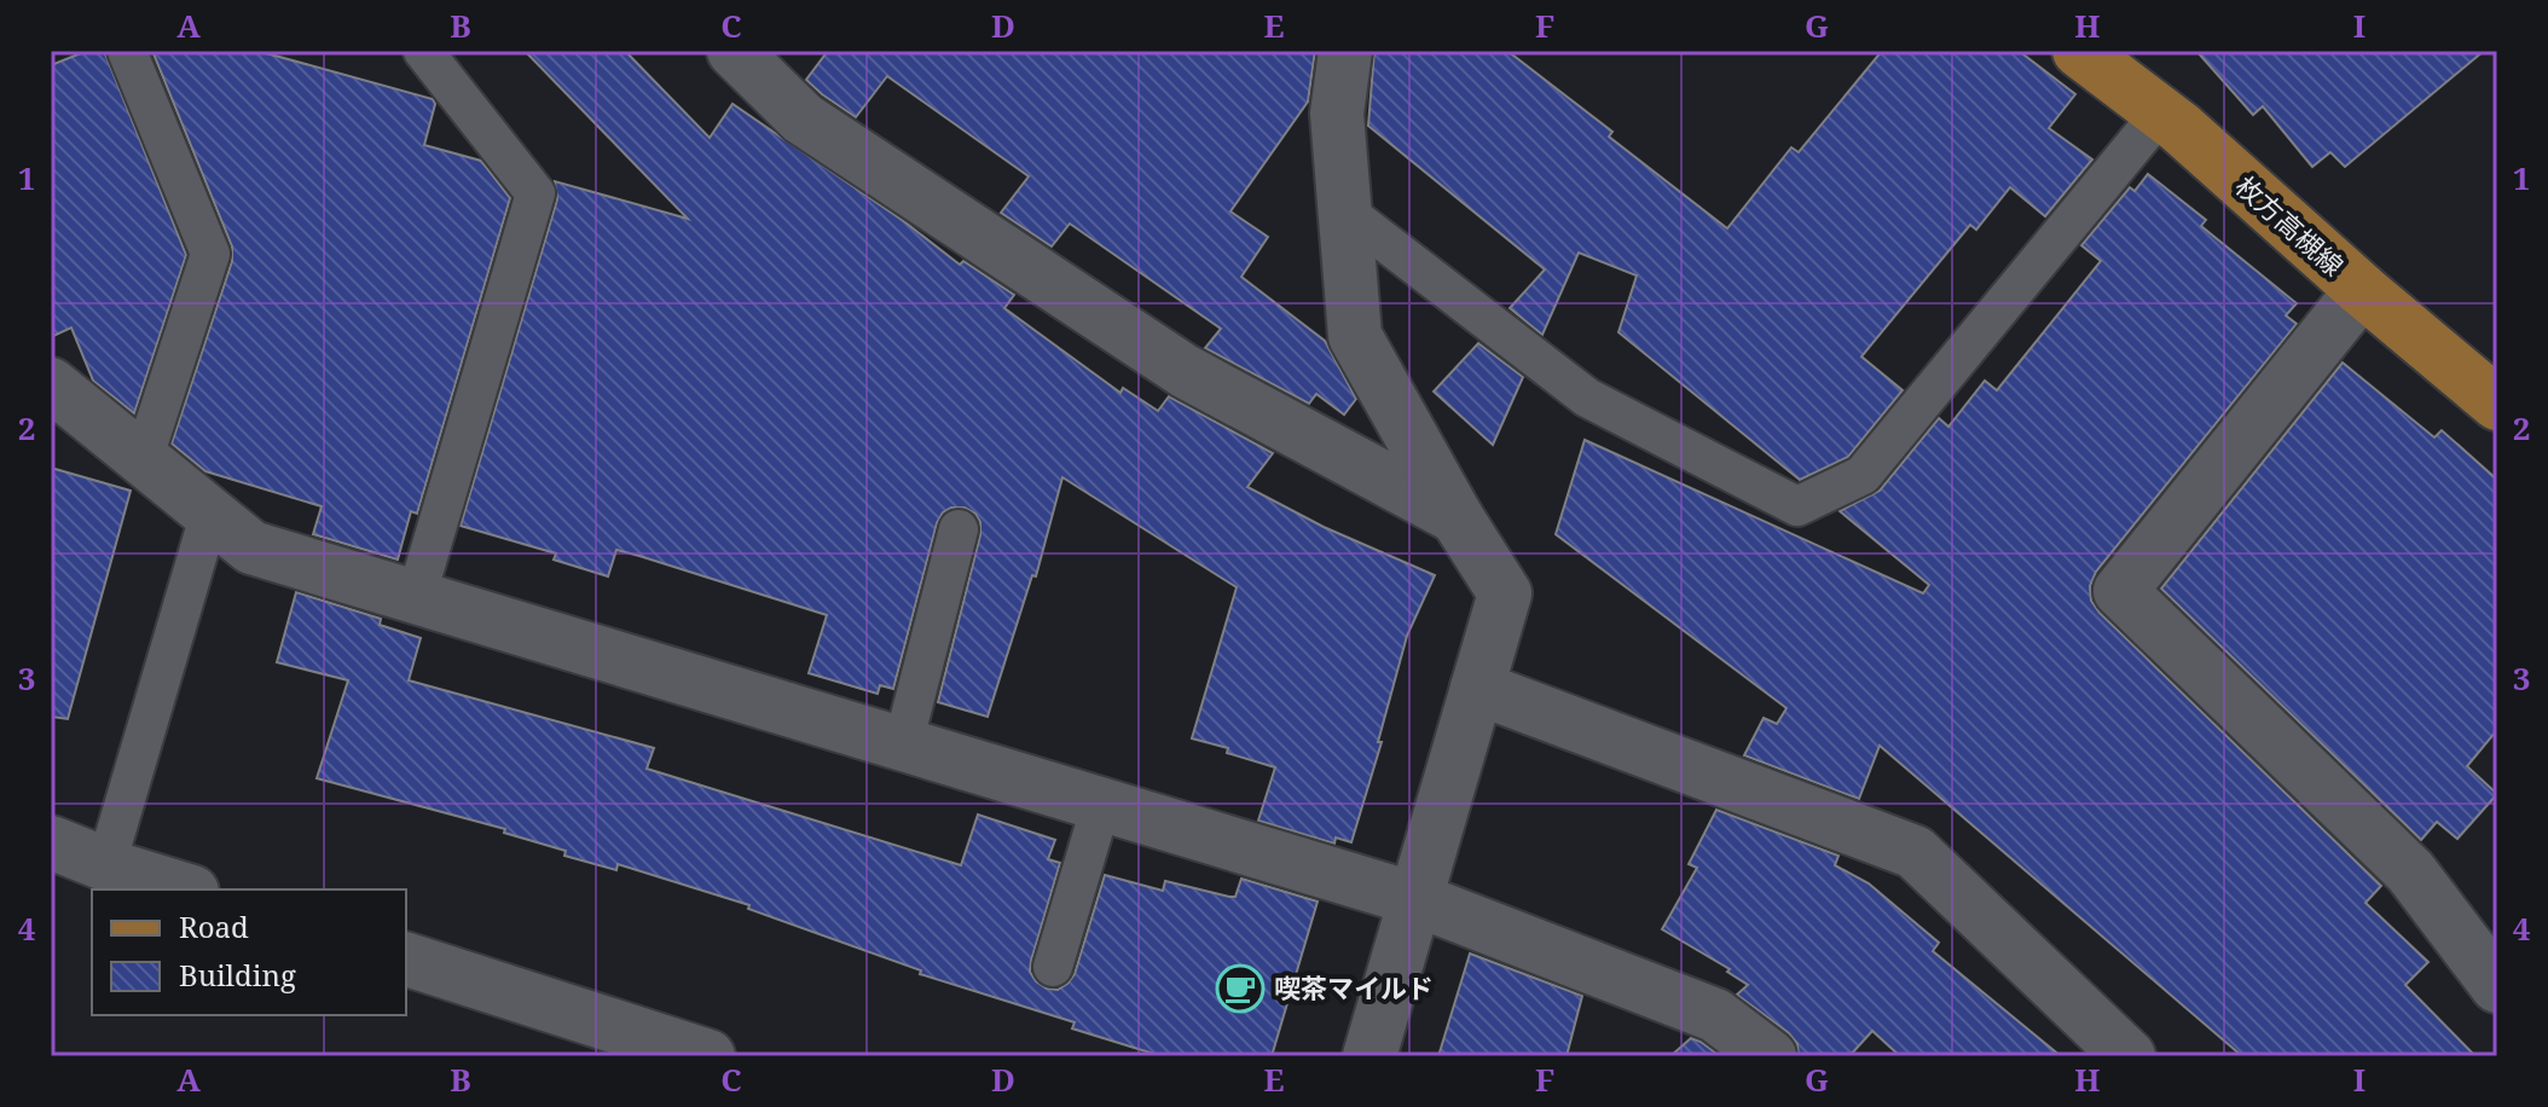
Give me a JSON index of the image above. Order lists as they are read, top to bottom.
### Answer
{
  "streets": {
    "main road": ["枚方高槻線"]
  },
  "places": {
    "cafe": ["喫茶マイルド"]
  },
  "legend": ["Road", "Building"],
  "grid": {
    "columns": [
      "A",
      "B",
      "C",
      "D",
      "E",
      "F",
      "G",
      "H",
      "I"
    ],
    "rows": [
      "1",
      "2",
      "3",
      "4"
    ]
  }
}
